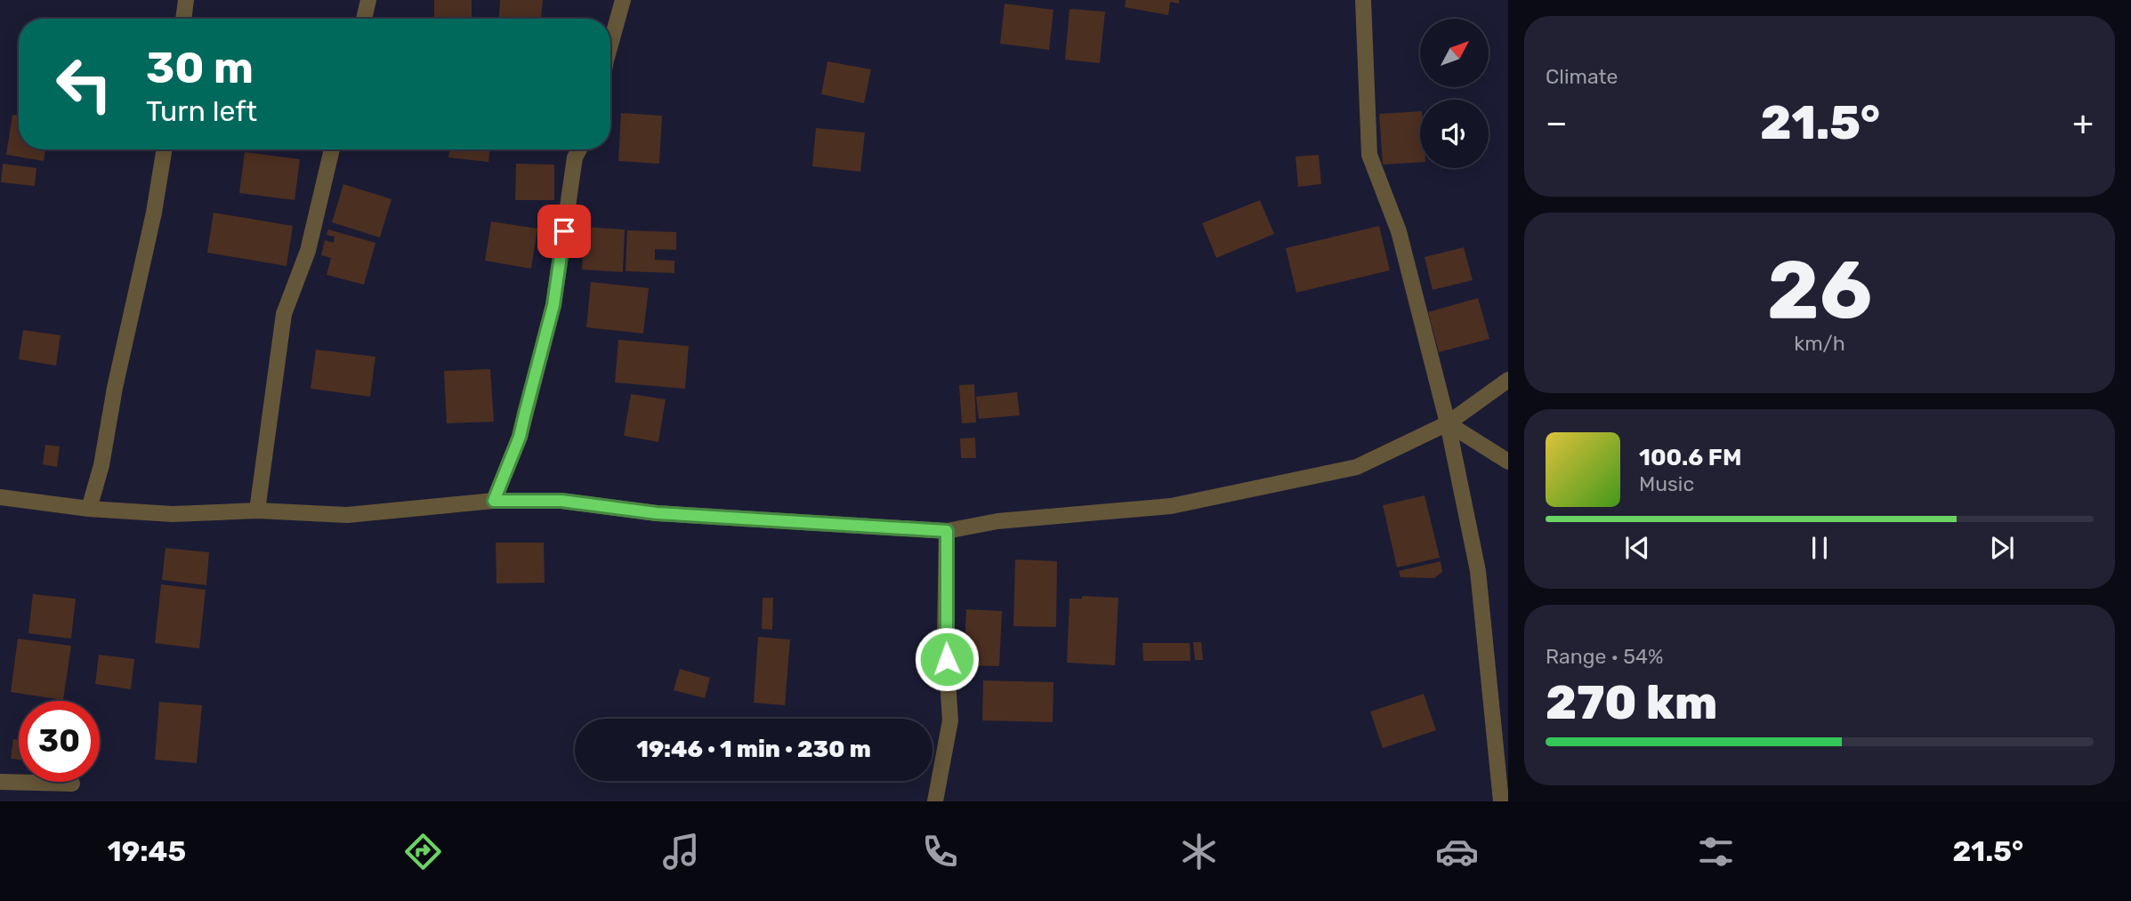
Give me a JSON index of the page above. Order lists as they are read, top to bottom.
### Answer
{
  "north": "top right",
  "page": {
    "tile": [
      "Climate",
      ["26", "km/h"],
      ["Range · 54%", "270 km"]
    ],
    "turn": ["30 m", "Turn left"],
    "heat": ["−", "21.5°", "+"],
    "song": ["100.6 FM", "Music"],
    "limit": "30",
    "trip": "19:46 · 1 min · 230 m",
    "tabs": ["19:45", "21.5°"]
  }
}
